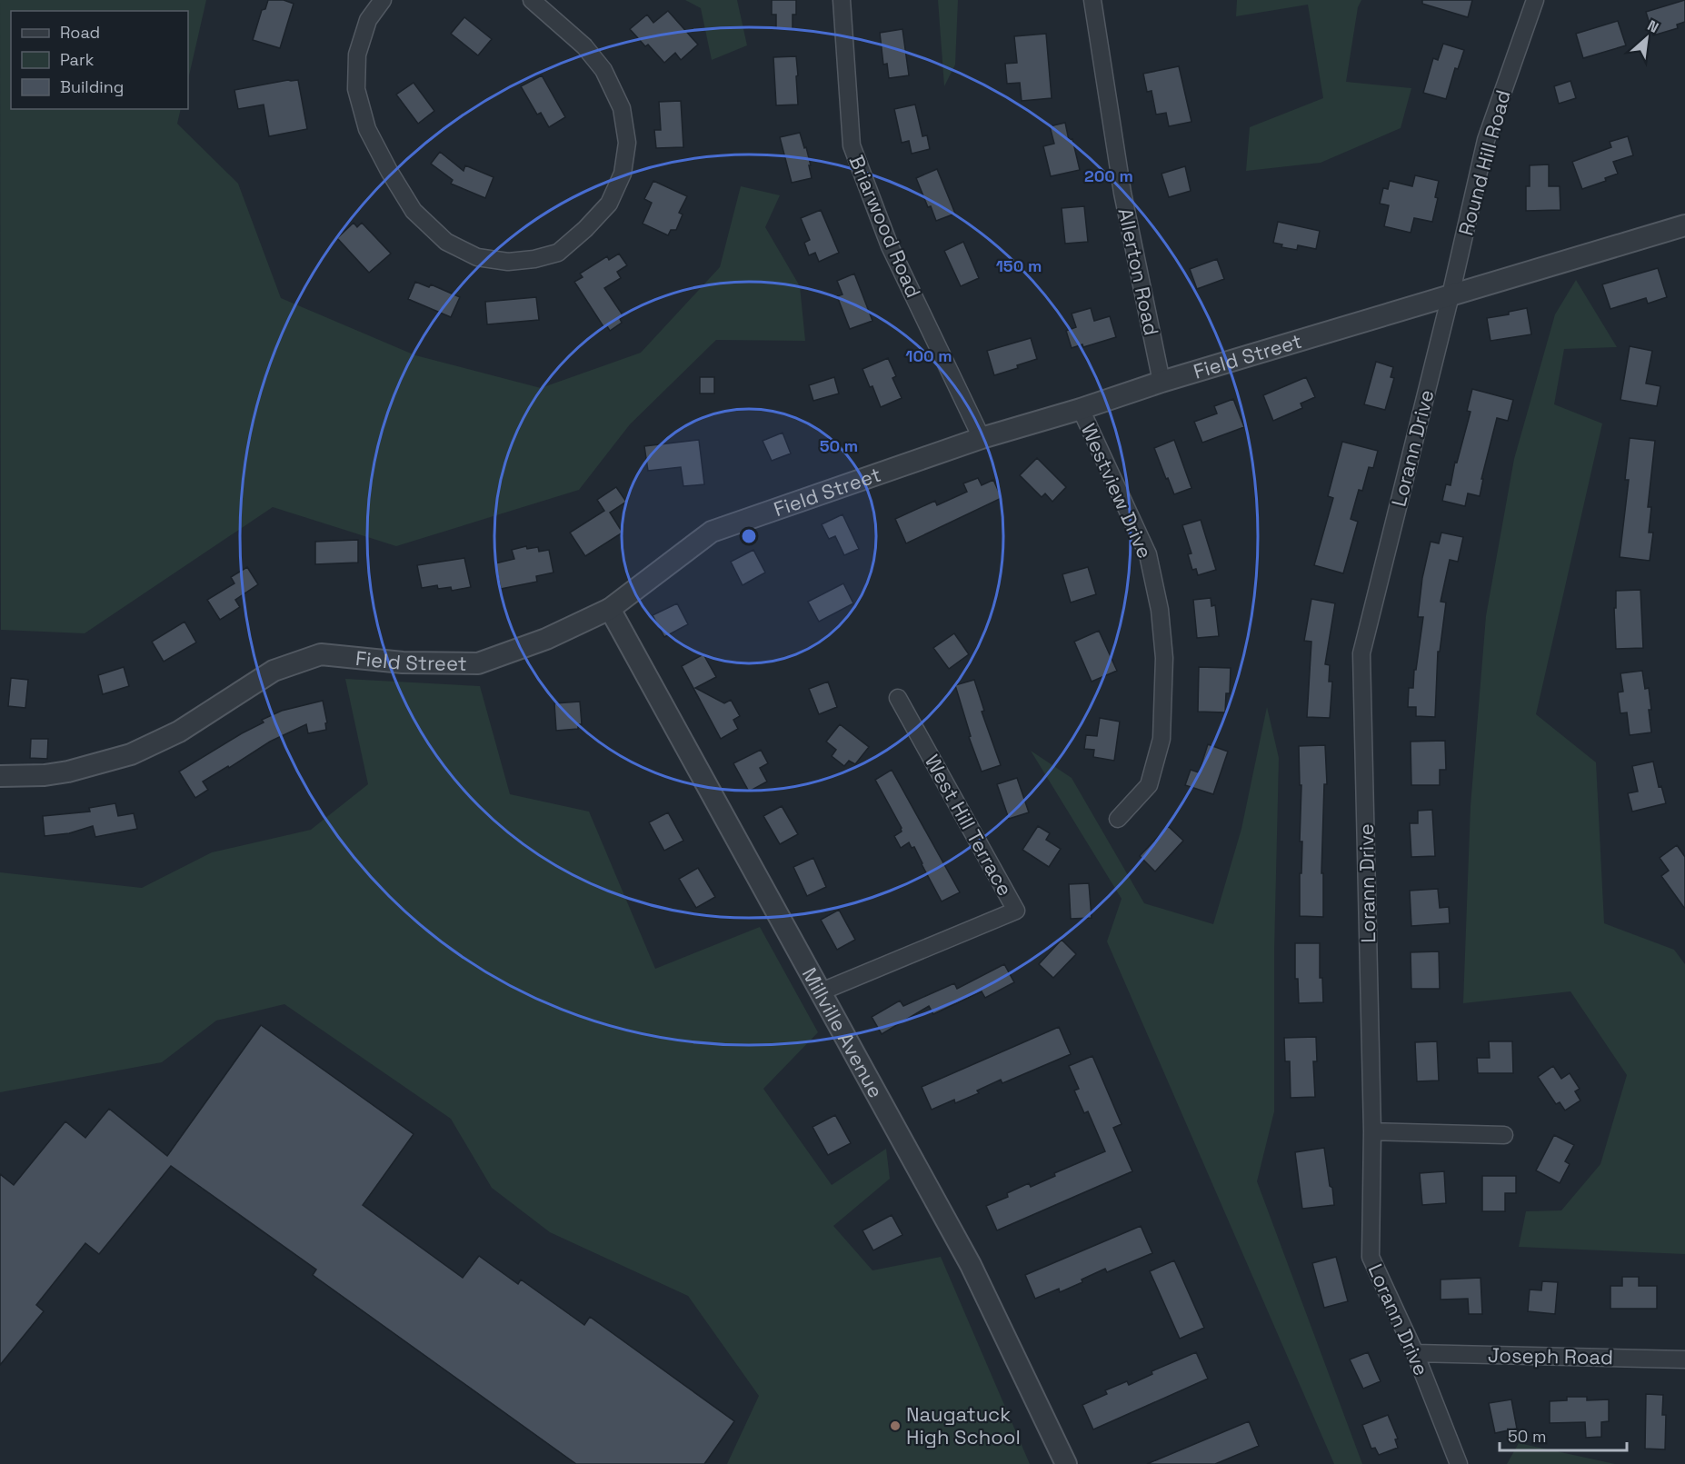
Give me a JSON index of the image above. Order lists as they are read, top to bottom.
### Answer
{
  "streets": {
    "street": [
      "Round Hill Road",
      "Briarwood Road",
      "Allerton Road",
      "Field Street",
      "Lorann Drive",
      "Westview Drive",
      "West Hill Terrace",
      "Millville Avenue",
      "Joseph Road"
    ]
  },
  "crossings": [
    ["Round Hill Road", "Field Street"],
    ["Round Hill Road", "Lorann Drive"],
    ["Briarwood Road", "Field Street"],
    ["Allerton Road", "Field Street"],
    ["Field Street", "Lorann Drive"],
    ["Field Street", "Westview Drive"],
    ["Field Street", "Millville Avenue"],
    ["Lorann Drive", "Joseph Road"],
    ["West Hill Terrace", "Millville Avenue"]
  ],
  "places": ["Naugatuck High School"],
  "legend": ["Road", "Park", "Building"],
  "scale_bar": "50 m",
  "north": "top right",
  "rings": [
    "200 m",
    "150 m",
    "100 m",
    "50 m"
  ]
}
